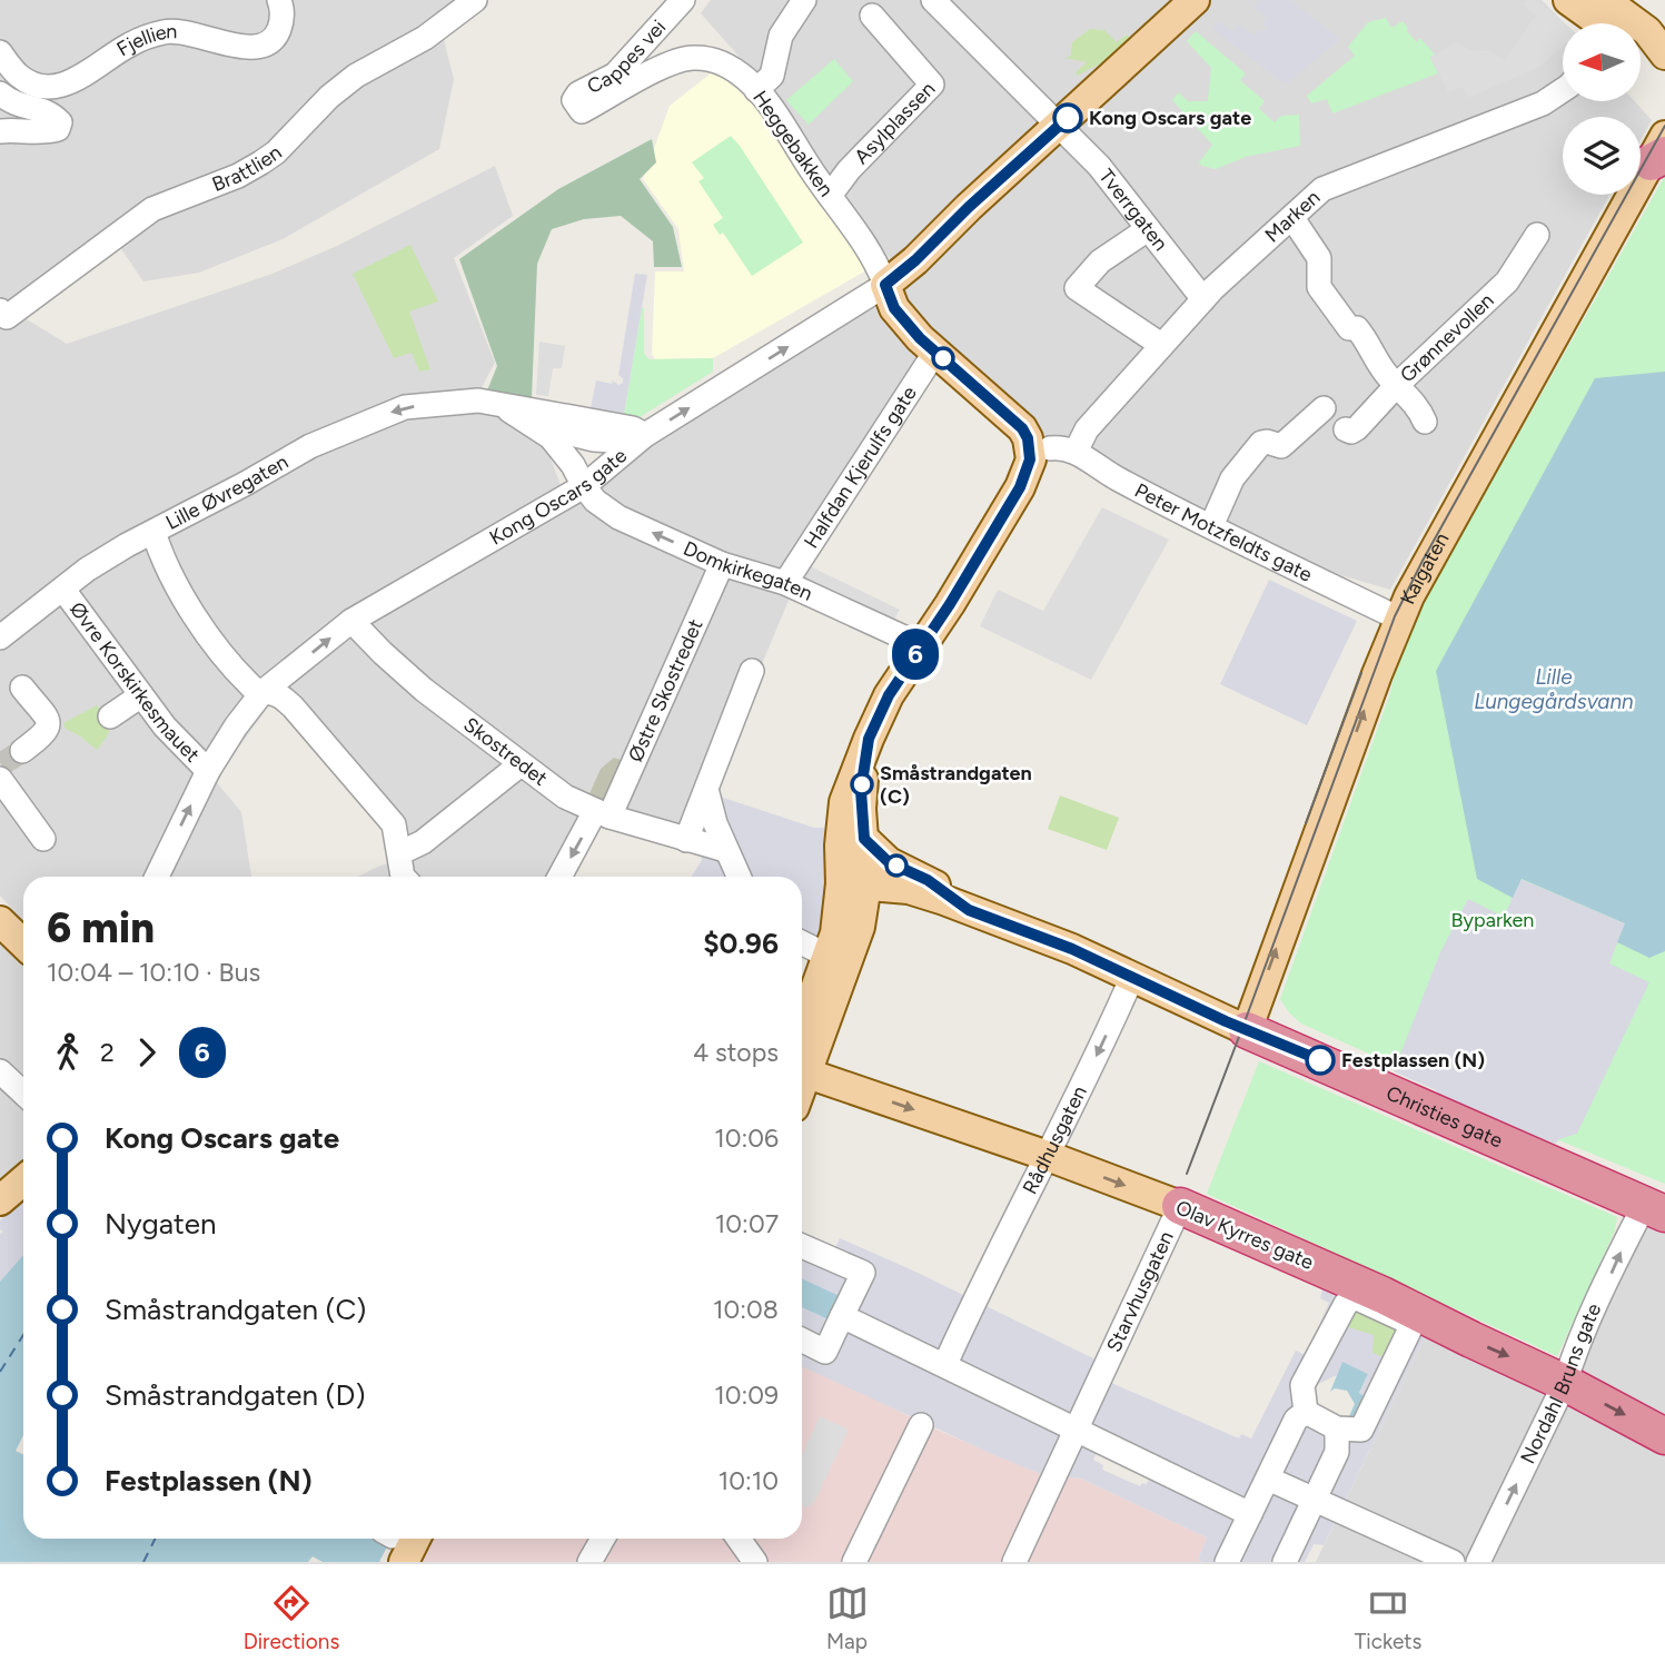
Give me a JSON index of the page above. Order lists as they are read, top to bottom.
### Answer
{
  "streets": {
    "highway": ["Christies gate", "Olav Kyrres gate"],
    "main road": ["Kong Oscars gate", "Kaigaten"],
    "street": [
      "Fjellien",
      "Cappes vei",
      "Asylplassen",
      "Heggebakken",
      "Brattlien",
      "Tverrgaten",
      "Marken",
      "Grønnevollen",
      "Halfdan Kjerulfs gate",
      "Lille Øvregaten",
      "Peter Motzfeldts gate",
      "Domkirkegaten",
      "Øvre Korskirkesmauet",
      "Østre Skostredet",
      "Skostredet",
      "Rådhusgaten",
      "Starvhusgaten",
      "Nordahl Bruns gate"
    ]
  },
  "crossings": [
    ["Cappes vei", "Heggebakken"],
    ["Asylplassen", "Heggebakken"],
    ["Heggebakken", "Kong Oscars gate"],
    ["Tverrgaten", "Marken"],
    ["Tverrgaten", "Kong Oscars gate"],
    ["Marken", "Peter Motzfeldts gate"],
    ["Halfdan Kjerulfs gate", "Domkirkegaten"],
    ["Lille Øvregaten", "Kong Oscars gate"],
    ["Lille Øvregaten", "Øvre Korskirkesmauet"],
    ["Kong Oscars gate", "Domkirkegaten"],
    ["Kong Oscars gate", "Øvre Korskirkesmauet"],
    ["Kong Oscars gate", "Skostredet"],
    ["Peter Motzfeldts gate", "Kaigaten"],
    ["Kaigaten", "Christies gate"],
    ["Domkirkegaten", "Østre Skostredet"],
    ["Østre Skostredet", "Skostredet"],
    ["Christies gate", "Rådhusgaten"],
    ["Christies gate", "Nordahl Bruns gate"],
    ["Rådhusgaten", "Olav Kyrres gate"],
    ["Olav Kyrres gate", "Starvhusgaten"],
    ["Olav Kyrres gate", "Nordahl Bruns gate"]
  ],
  "one_way": [
    "Lille Øvregaten",
    "Kong Oscars gate",
    "Kaigaten",
    "Rådhusgaten",
    "Olav Kyrres gate"
  ],
  "water": ["Lille Lungegårdsvann"],
  "parks": ["Byparken"],
  "places": ["Kong Oscars gate", "Småstrandgaten (C)", "Festplassen (N)"],
  "lines": ["bus line 6"],
  "north": "left",
  "page": {
    "on_map": "6",
    "heading": ["6 min", "10:04 – 10:10 · Bus", "$0.96"],
    "legs": ["2", "6", "4 stops"],
    "list": [
      {
        "name": "Kong Oscars gate",
        "value": "10:06"
      },
      {
        "name": "Nygaten",
        "value": "10:07"
      },
      {
        "name": "Småstrandgaten (C)",
        "value": "10:08"
      },
      {
        "name": "Småstrandgaten (D)",
        "value": "10:09"
      },
      {
        "name": "Festplassen (N)",
        "value": "10:10"
      }
    ],
    "tabs": ["Directions", "Map", "Tickets"]
  }
}
